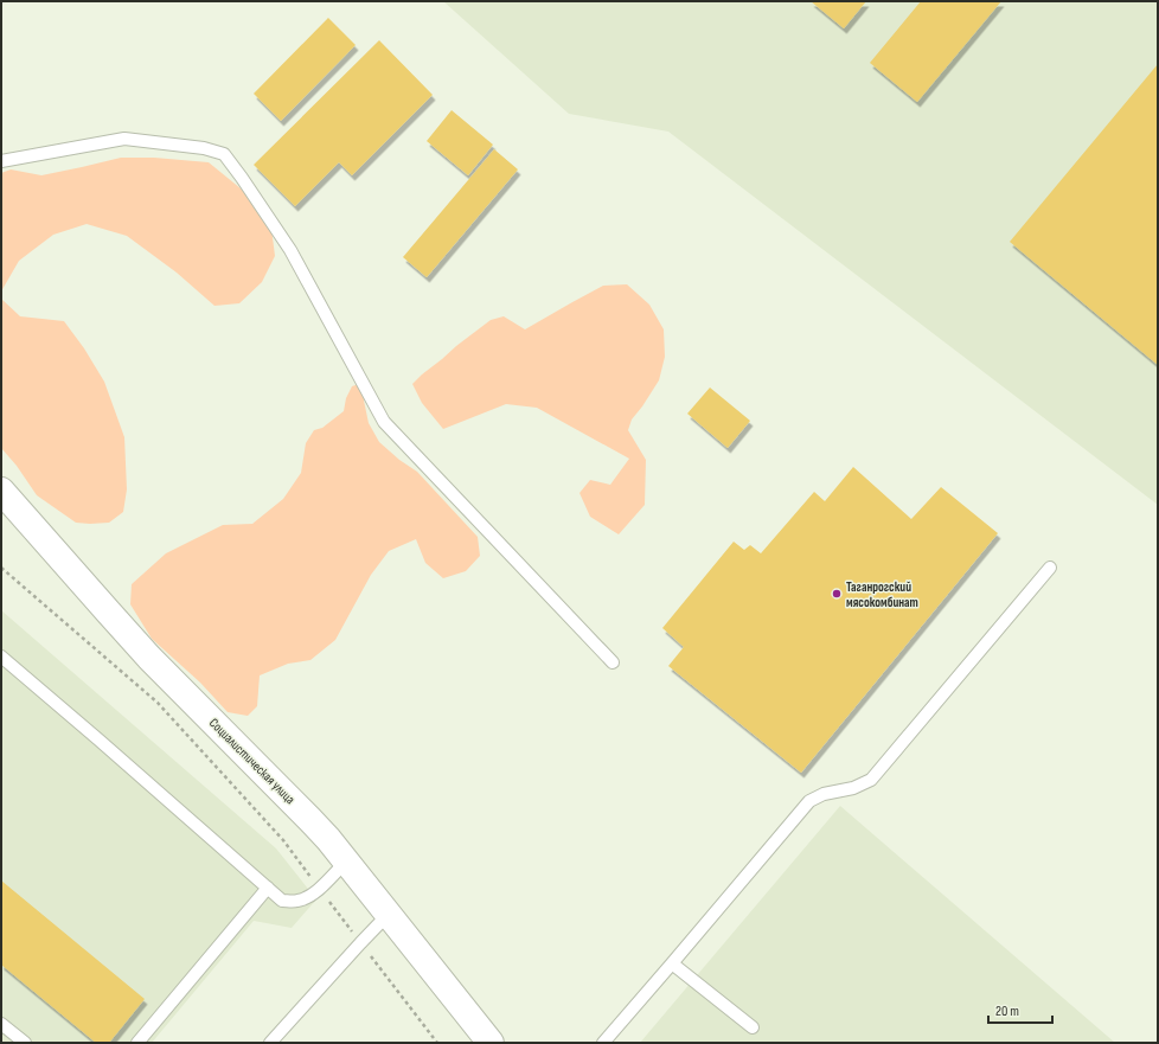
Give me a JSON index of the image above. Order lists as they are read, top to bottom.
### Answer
{
  "streets": {
    "street": ["Социалистическая улица"]
  },
  "places": ["Таганрогский мясокомбинат"],
  "scale_bar": "20 m"
}
